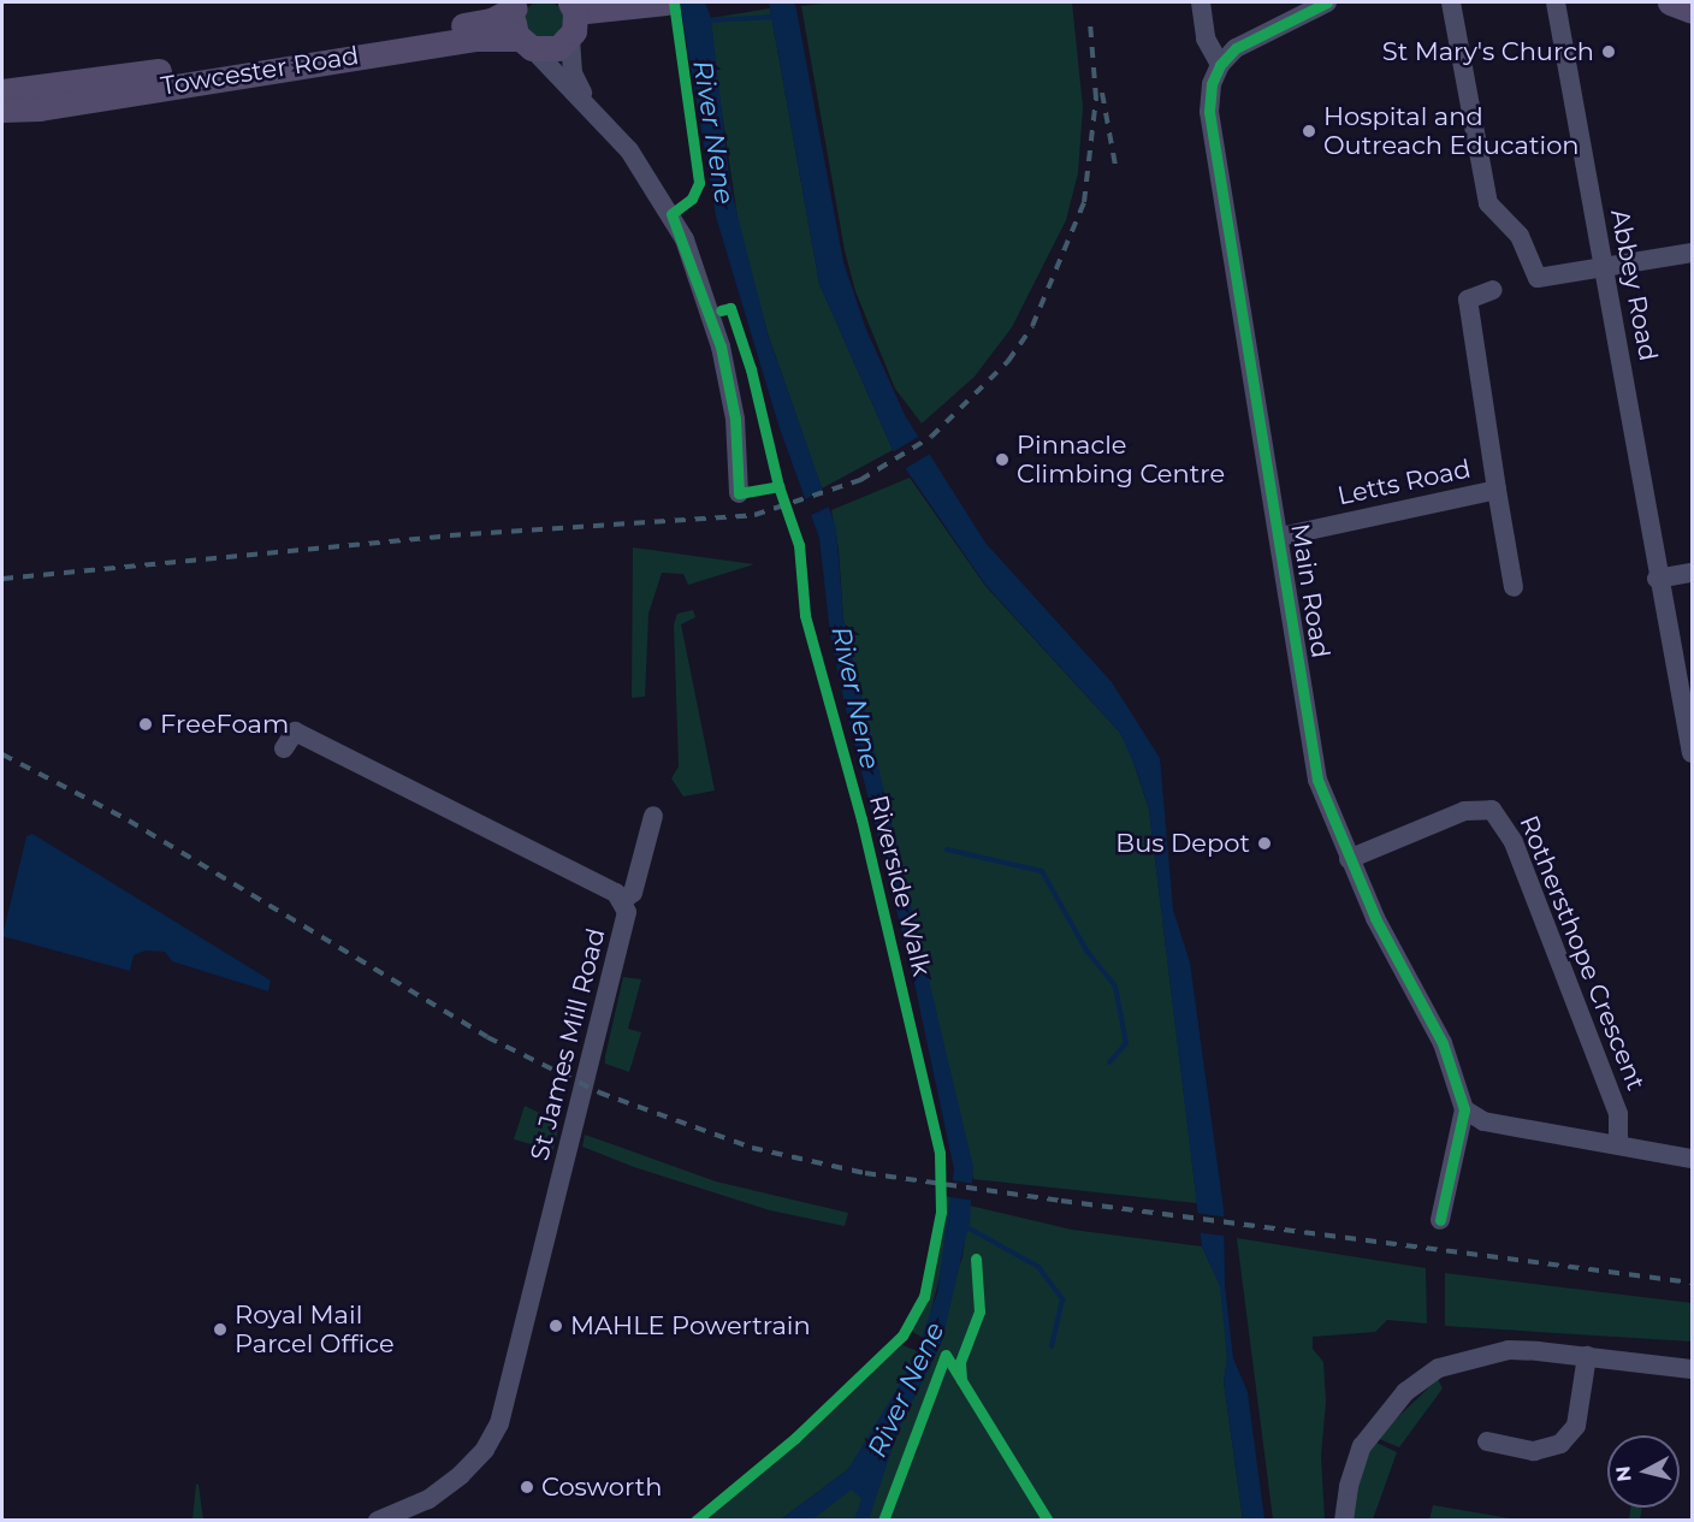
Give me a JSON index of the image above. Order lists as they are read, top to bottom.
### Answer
{
  "streets": {
    "main road": ["Towcester Road"],
    "street": [
      "Abbey Road",
      "Letts Road",
      "Main Road",
      "Rothersthope Crescent",
      "St James Mill Road"
    ],
    "cycle path": ["Riverside Walk"]
  },
  "crossings": [
    ["Letts Road", "Main Road"],
    ["Main Road", "Rothersthope Crescent"]
  ],
  "water": ["River Nene"],
  "places": [
    "St Mary's Church",
    "Hospital and Outreach Education",
    "Pinnacle Climbing Centre",
    "FreeFoam",
    "Bus Depot",
    "MAHLE Powertrain",
    "Royal Mail Parcel Office",
    "Cosworth"
  ],
  "north": "left"
}
